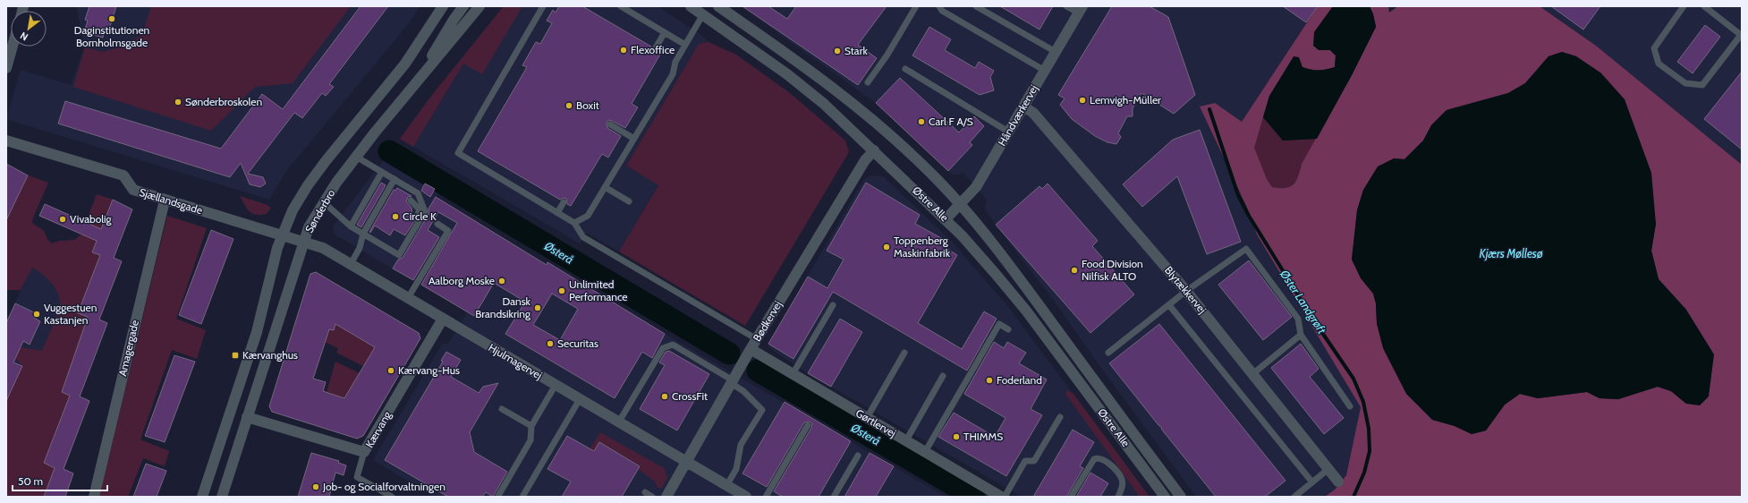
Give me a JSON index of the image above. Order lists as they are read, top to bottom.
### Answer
{
  "streets": {
    "street": [
      "Håndværkervej",
      "Sjællandsgade",
      "Østre Alle",
      "Sønderbro",
      "Blytækkervej",
      "Bødkervej",
      "Amagergade",
      "Hjulmagervej",
      "Gørtlervej",
      "Kærvang"
    ]
  },
  "crossings": [
    ["Håndværkervej", "Østre Alle"],
    ["Håndværkervej", "Blytækkervej"],
    ["Sjællandsgade", "Amagergade"],
    ["Sjællandsgade", "Hjulmagervej"],
    ["Østre Alle", "Bødkervej"],
    ["Sønderbro", "Hjulmagervej"],
    ["Sønderbro", "Kærvang"],
    ["Bødkervej", "Hjulmagervej"],
    ["Bødkervej", "Gørtlervej"],
    ["Hjulmagervej", "Kærvang"]
  ],
  "water": ["Østerå", "Kjærs Møllesø", "Øster Landgrøft"],
  "places": {
    "other": [
      "Daginstitutionen Bornholmsgade",
      "Flexoffice",
      "Stark",
      "Lemvigh-Müller",
      "Sønderbroskolen",
      "Boxit",
      "Carl F A/S",
      "Circle K",
      "Vivabolig",
      "Toppenberg Maskinfabrik",
      "Food Division Nilfisk ALTO",
      "Aalborg Moske",
      "Unlimited Performance",
      "Dansk Brandsikring",
      "Vuggestuen Kastanjen",
      "Securitas",
      "Kærvang-Hus",
      "Foderland",
      "CrossFit",
      "THIMMS",
      "Job- og Socialforvaltningen"
    ],
    "transit": ["Kærvanghus"]
  },
  "scale_bar": "50 m",
  "north": "bottom left"
}
